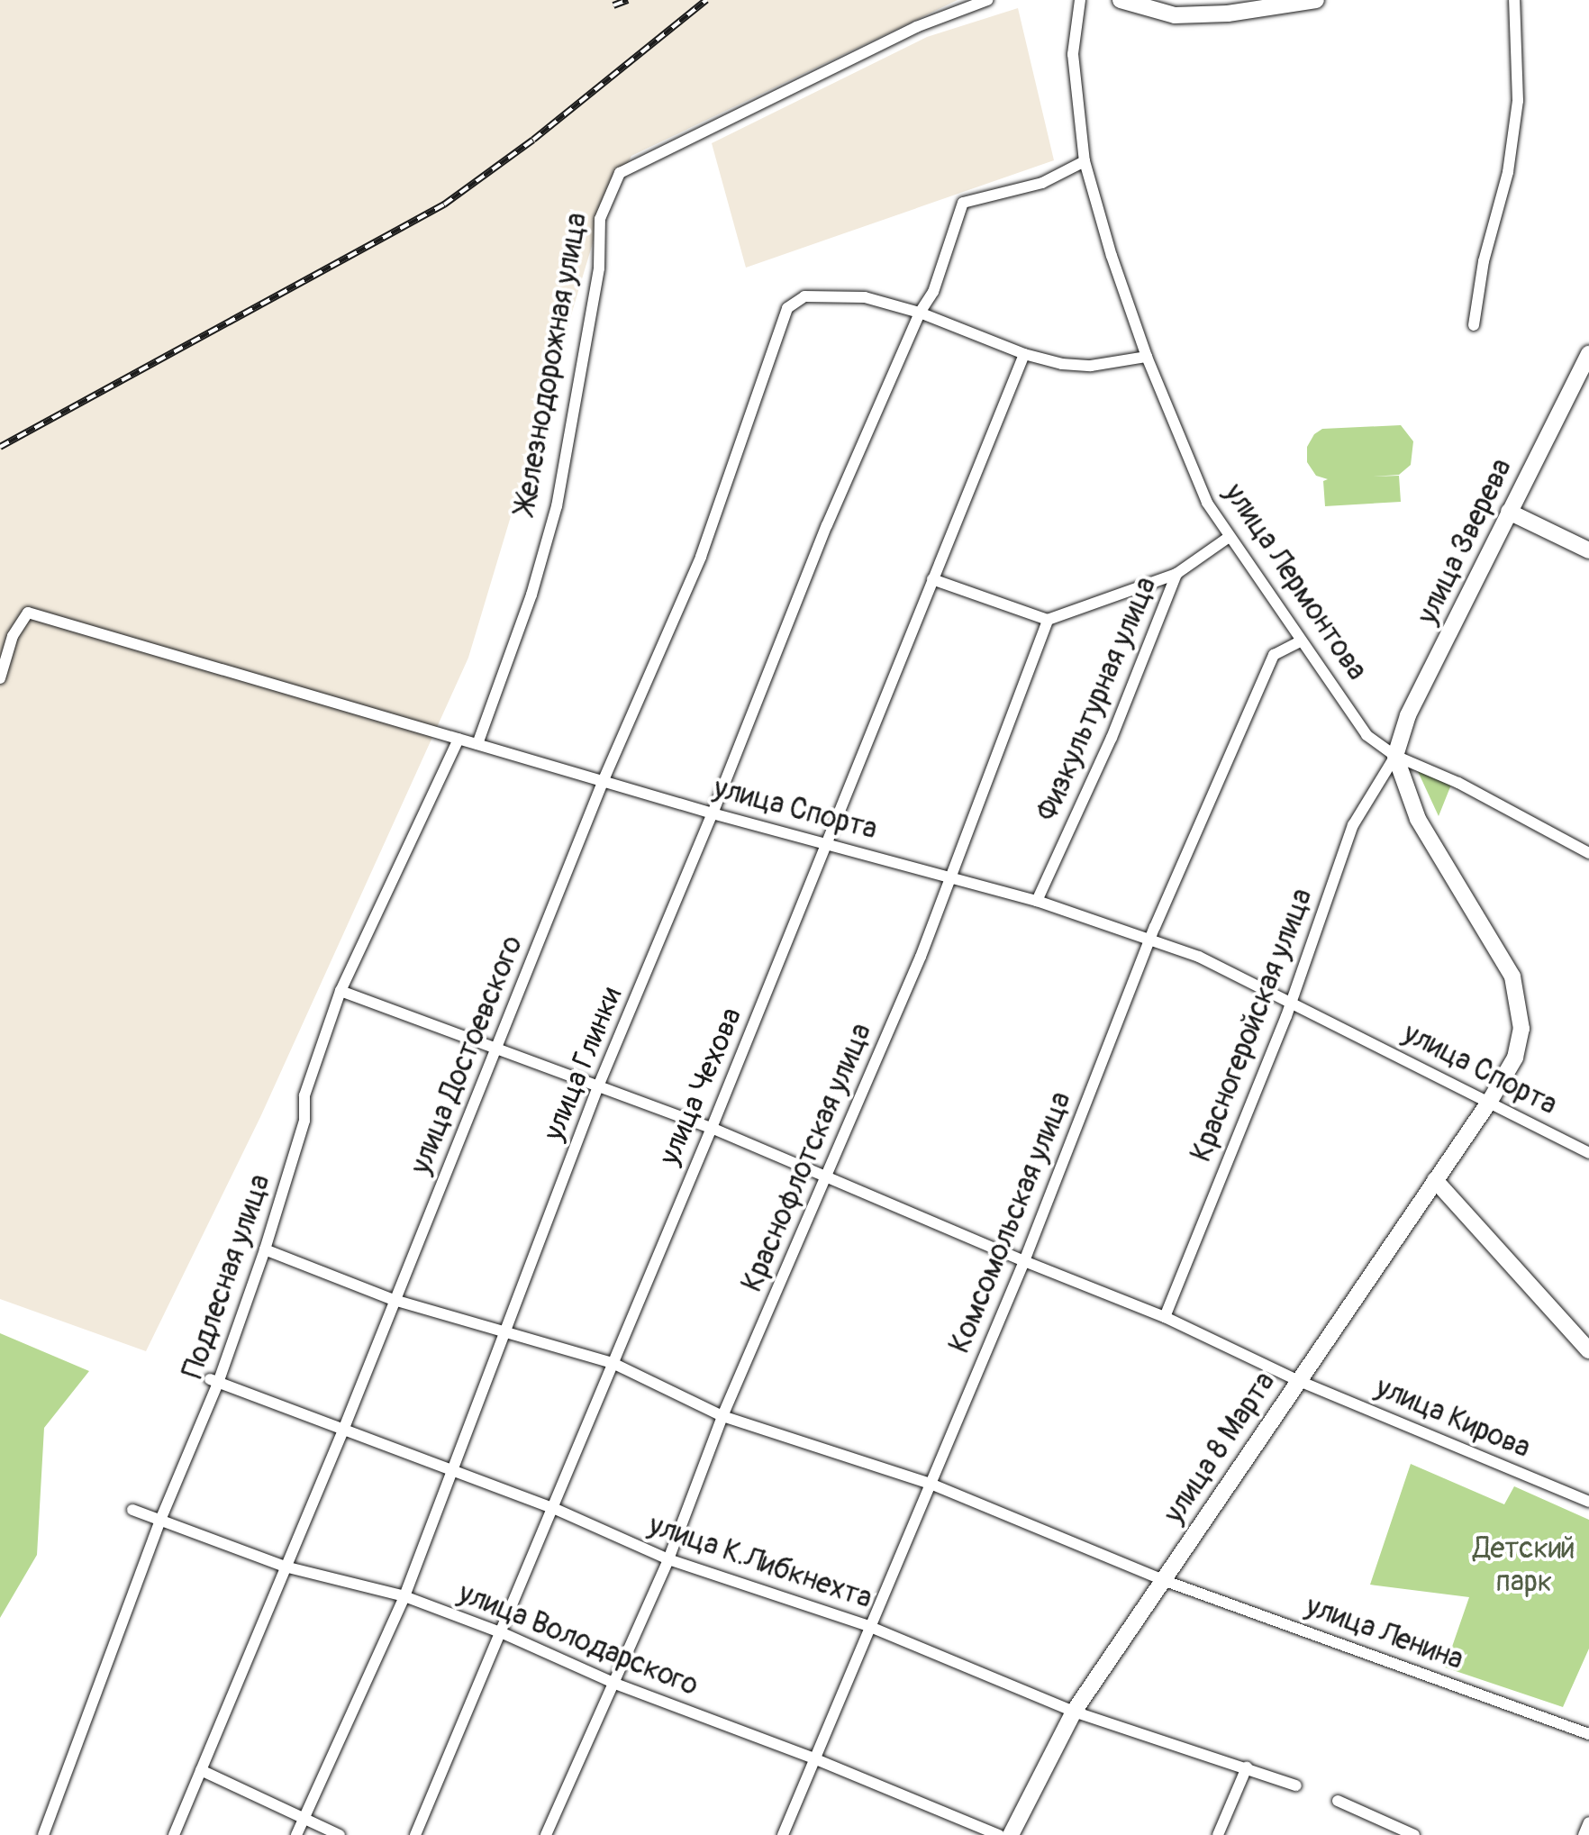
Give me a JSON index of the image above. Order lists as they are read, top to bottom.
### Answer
{
  "streets": {
    "main road": ["улица Зверева", "улица Лермонтова", "улица 8 Марта"],
    "street": [
      "Железнодорожная улица",
      "Физкультурная улица",
      "улица Спорта",
      "Красногеройская улица",
      "улица Достоевского",
      "улица Глинки",
      "улица Чехова",
      "Краснофлотская улица",
      "Комсомольская улица",
      "Подлесная улица",
      "улица Кирова",
      "улица К.Либкнехта",
      "улица Ленина",
      "улица Володарского"
    ]
  },
  "crossings": [
    ["Железнодорожная улица", "улица Спорта"],
    ["улица Зверева", "улица Лермонтова"],
    ["улица Зверева", "Красногеройская улица"],
    ["улица Лермонтова", "Физкультурная улица"],
    ["улица Лермонтова", "улица Спорта"],
    ["улица Лермонтова", "Красногеройская улица"],
    ["улица Лермонтова", "улица Глинки"],
    ["улица Лермонтова", "Комсомольская улица"],
    ["улица Лермонтова", "улица 8 Марта"],
    ["Физкультурная улица", "улица Спорта"],
    ["улица Спорта", "Красногеройская улица"],
    ["улица Спорта", "улица Достоевского"],
    ["улица Спорта", "улица Глинки"],
    ["улица Спорта", "улица Чехова"],
    ["улица Спорта", "Краснофлотская улица"],
    ["улица Спорта", "Комсомольская улица"],
    ["улица Спорта", "Подлесная улица"],
    ["улица Спорта", "улица 8 Марта"],
    ["Красногеройская улица", "улица Кирова"],
    ["улица Достоевского", "улица Глинки"],
    ["улица Достоевского", "улица Кирова"],
    ["улица Достоевского", "улица К.Либкнехта"],
    ["улица Достоевского", "улица Ленина"],
    ["улица Достоевского", "улица Володарского"],
    ["улица Глинки", "улица Кирова"],
    ["улица Глинки", "улица К.Либкнехта"],
    ["улица Глинки", "улица Ленина"],
    ["улица Глинки", "улица Володарского"],
    ["улица Чехова", "улица Кирова"],
    ["улица Чехова", "улица К.Либкнехта"],
    ["улица Чехова", "улица Ленина"],
    ["улица Чехова", "улица Володарского"],
    ["Краснофлотская улица", "улица Кирова"],
    ["Краснофлотская улица", "улица К.Либкнехта"],
    ["Краснофлотская улица", "улица Ленина"],
    ["Краснофлотская улица", "улица Володарского"],
    ["Комсомольская улица", "улица Кирова"],
    ["Комсомольская улица", "улица К.Либкнехта"],
    ["Комсомольская улица", "улица Ленина"],
    ["Комсомольская улица", "улица Володарского"],
    ["Подлесная улица", "улица Кирова"],
    ["Подлесная улица", "улица К.Либкнехта"],
    ["Подлесная улица", "улица Ленина"],
    ["Подлесная улица", "улица Володарского"],
    ["улица Кирова", "улица 8 Марта"],
    ["улица 8 Марта", "улица К.Либкнехта"],
    ["улица 8 Марта", "улица Ленина"]
  ],
  "parks": ["Детский парк"]
}
